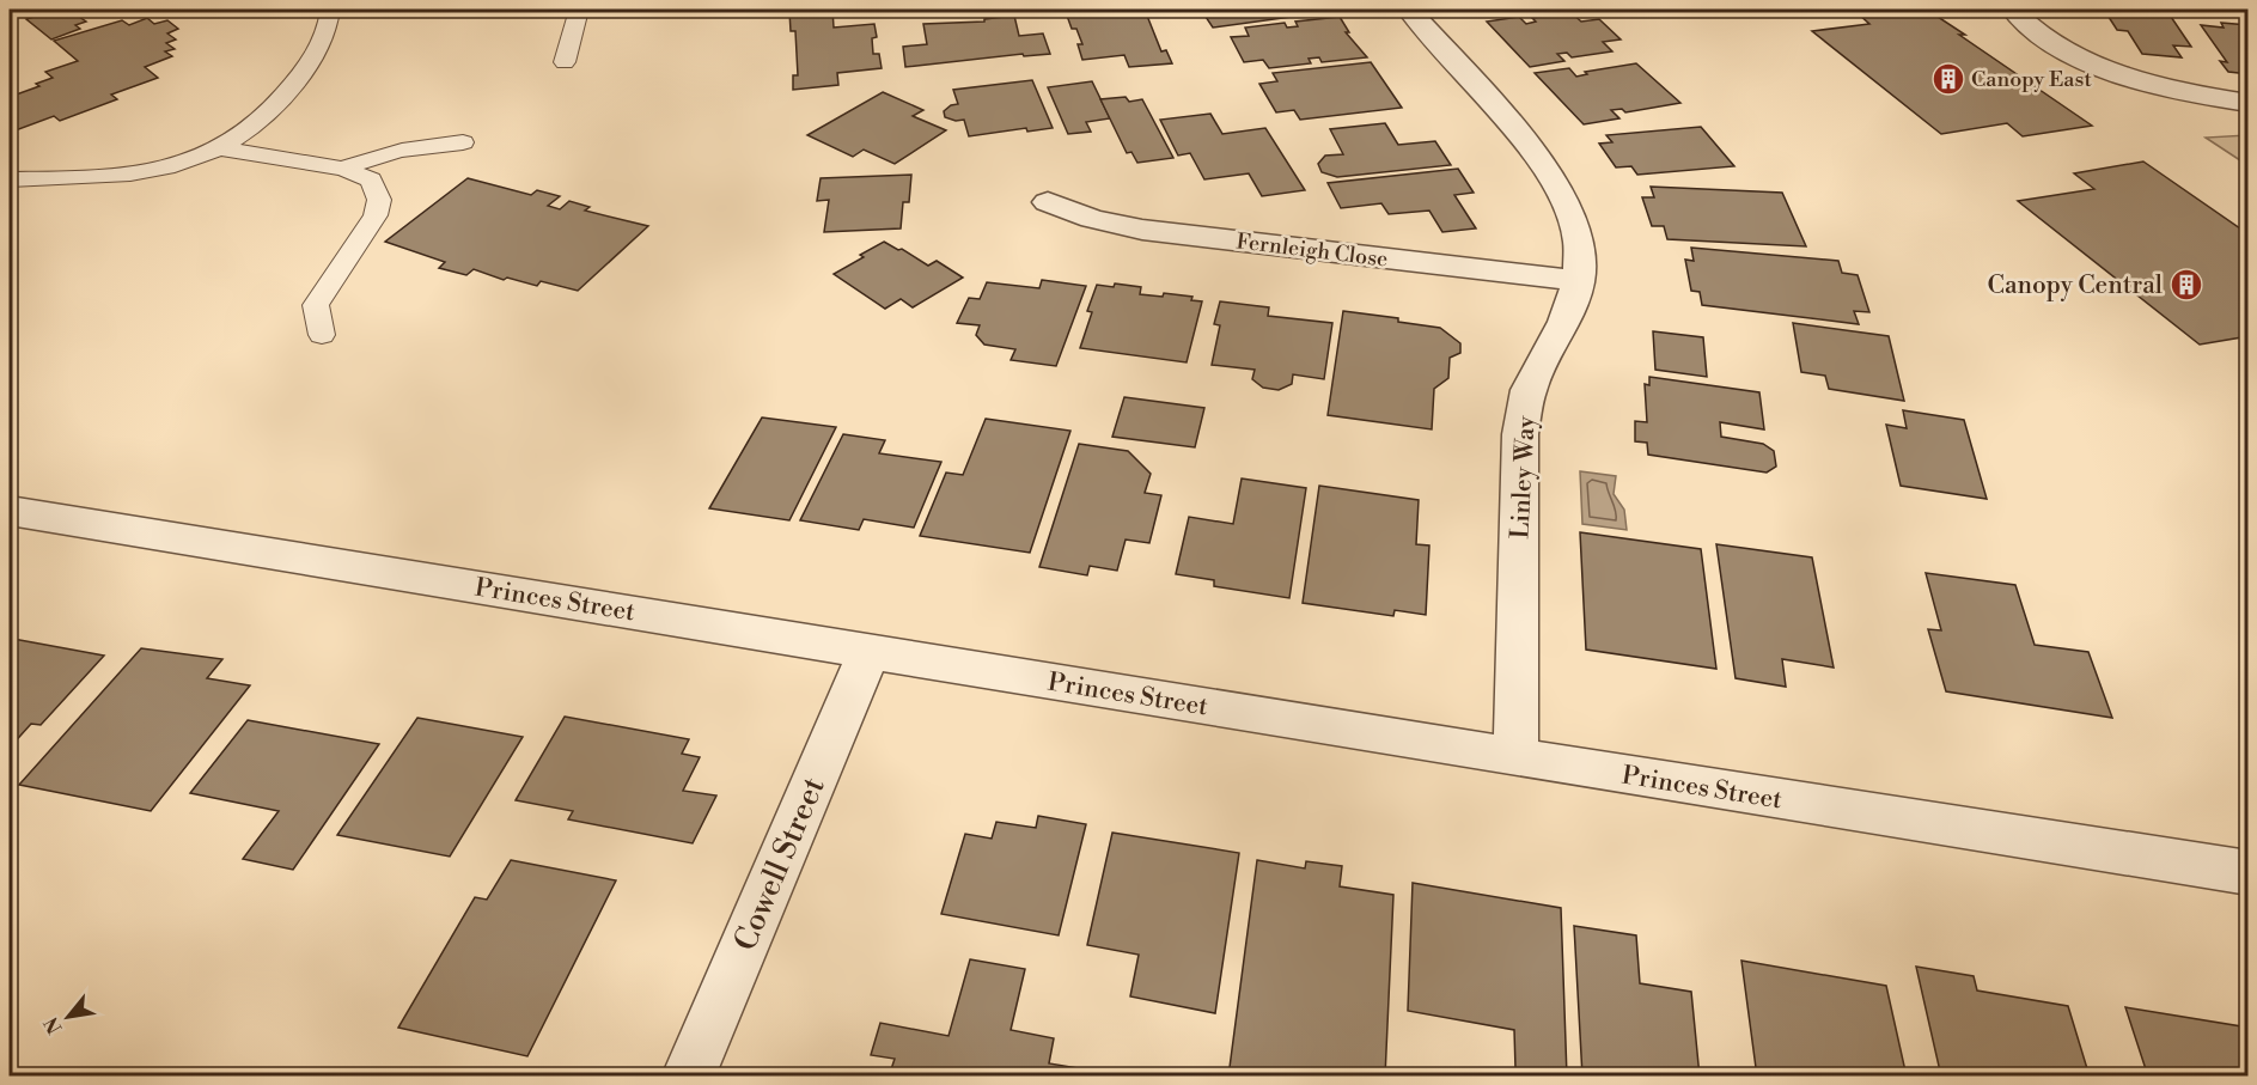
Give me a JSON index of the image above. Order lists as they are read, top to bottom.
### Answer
{
  "streets": {
    "street": [
      "Fernleigh Close",
      "Linley Way",
      "Princes Street",
      "Cowell Street"
    ]
  },
  "crossings": [
    ["Fernleigh Close", "Linley Way"],
    ["Linley Way", "Princes Street"],
    ["Princes Street", "Cowell Street"]
  ],
  "places": {
    "building": ["Canopy East", "Canopy Central"]
  },
  "north": "bottom left"
}
